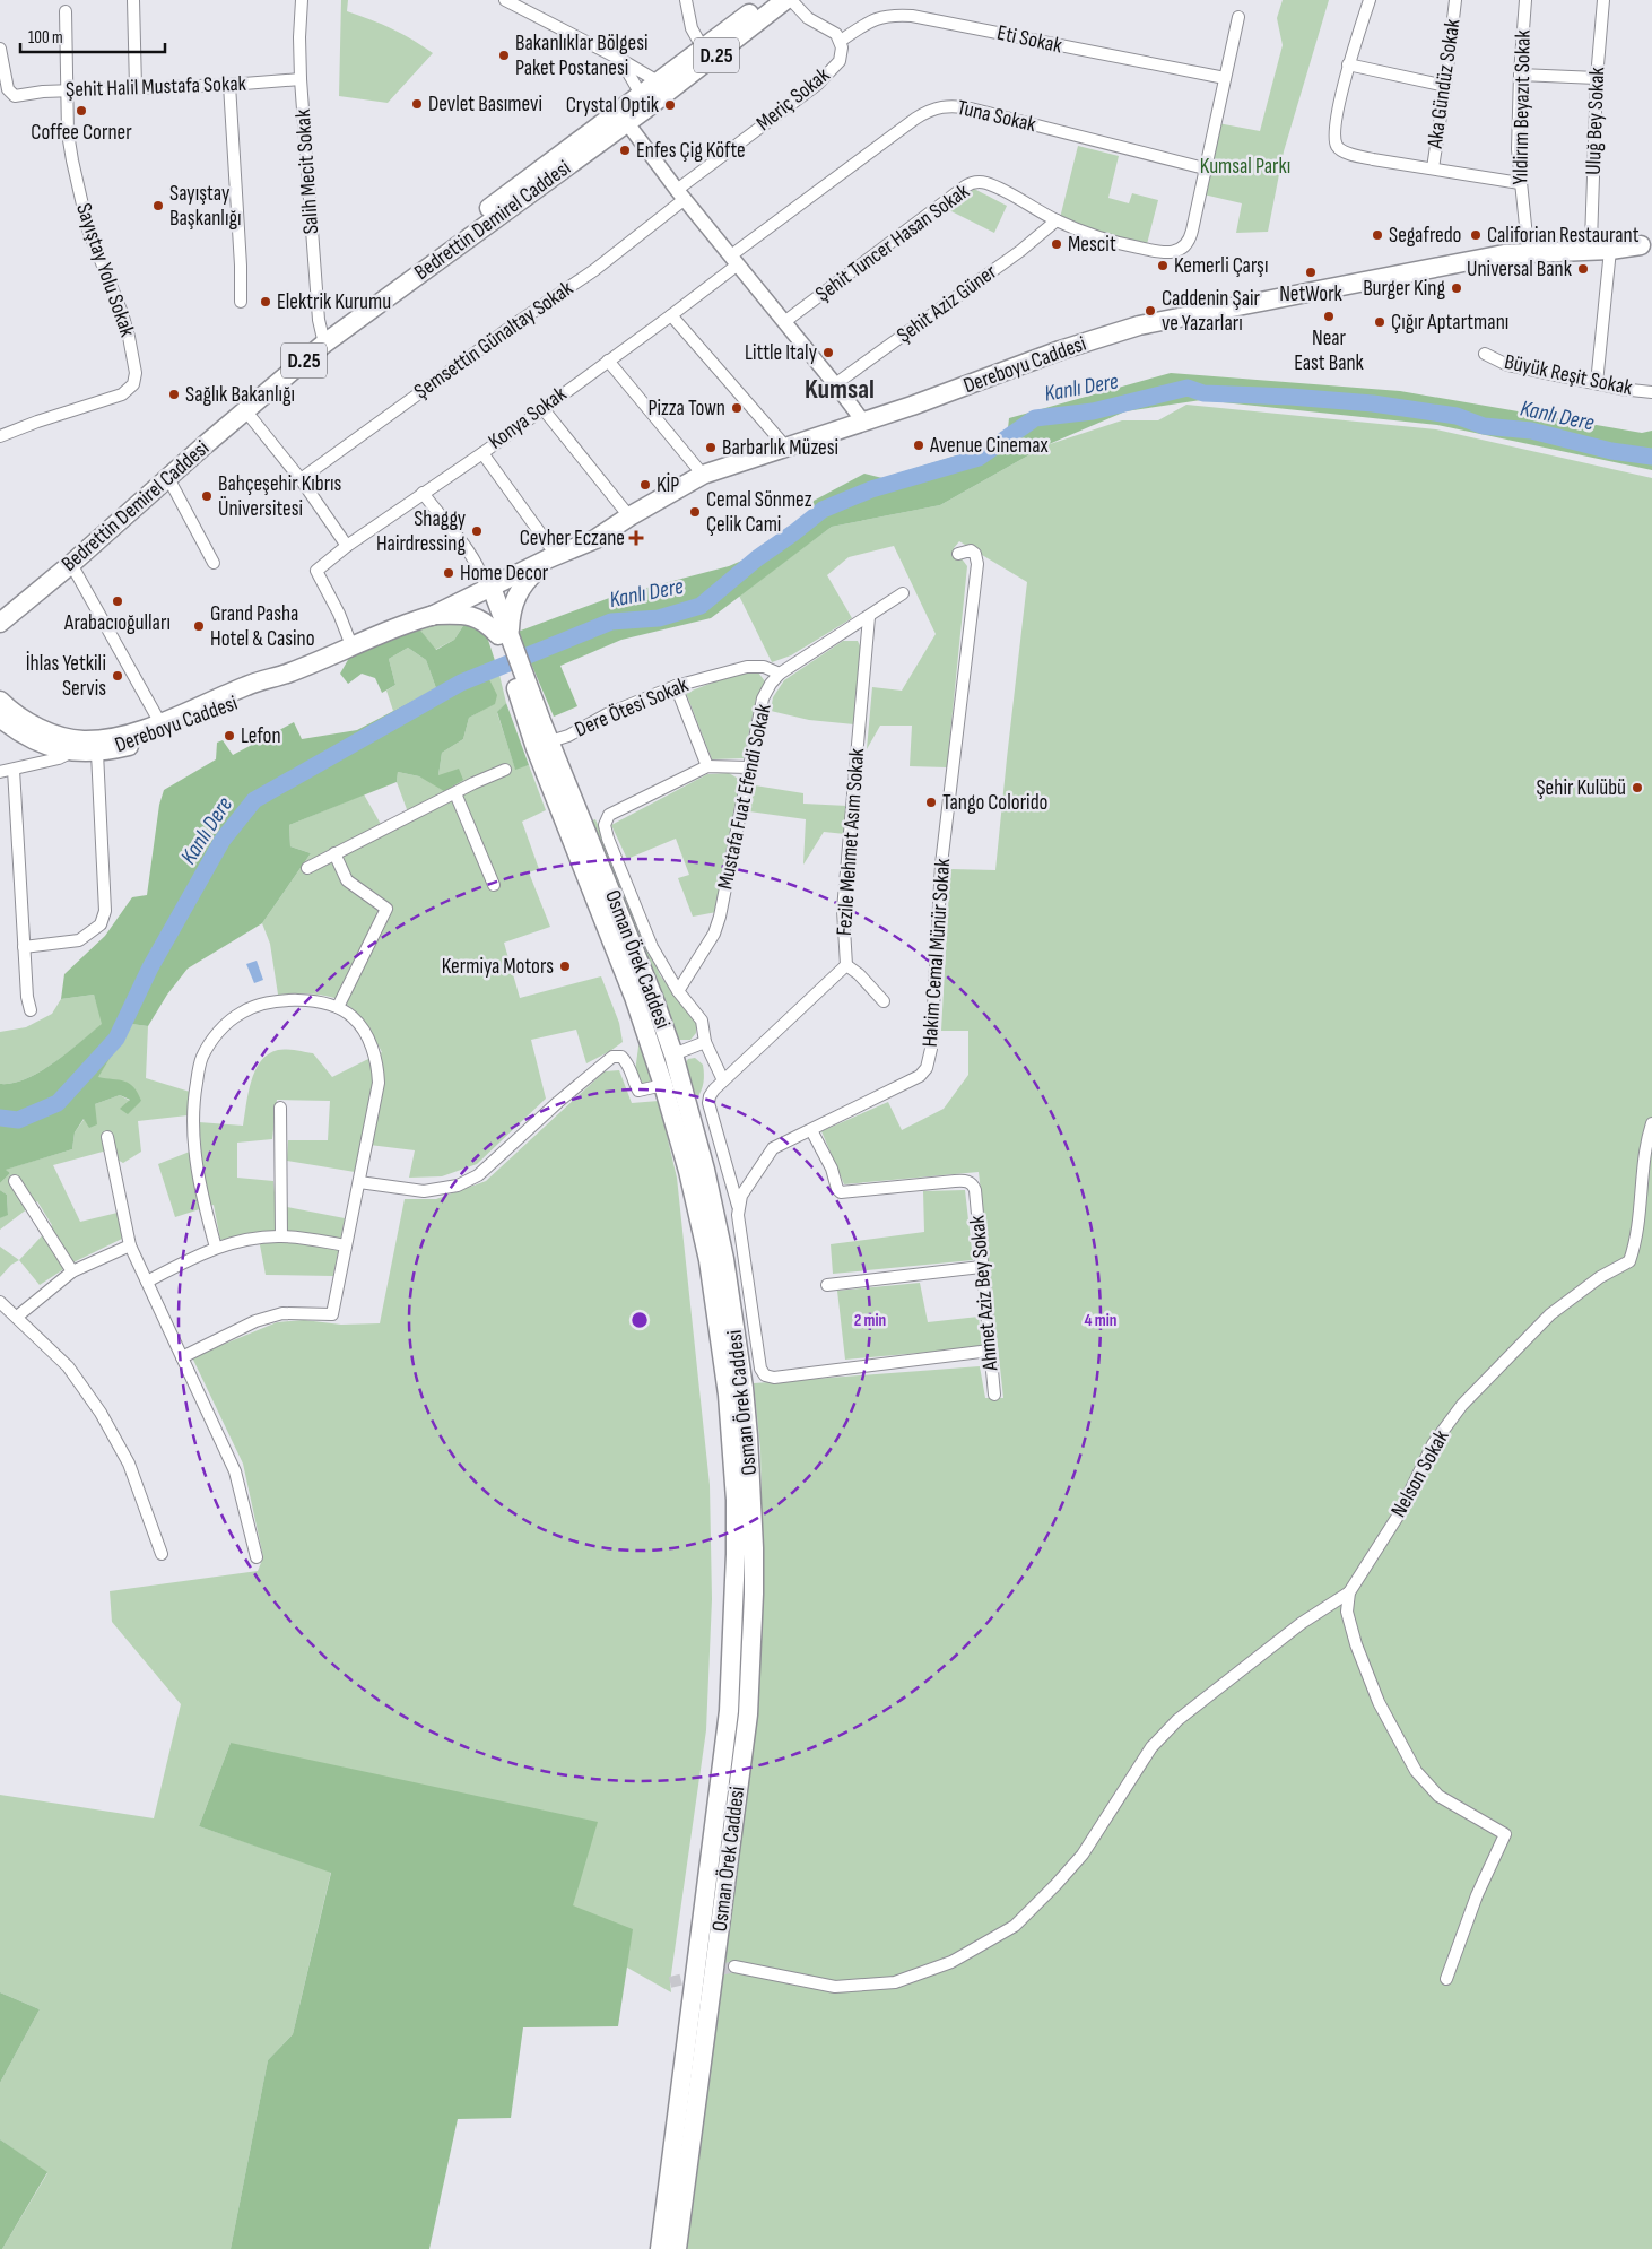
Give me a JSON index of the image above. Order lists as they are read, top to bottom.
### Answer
{
  "streets": {
    "main road": [
      "D.25",
      "Bedrettin Demirel Caddesi",
      "Dereboyu Caddesi",
      "Osman Örek Caddesi"
    ],
    "street": [
      "Eti Sokak",
      "Aka Gündüz Sokak",
      "Şehit Halil Mustafa Sokak",
      "Meriç Sokak",
      "Yıldirım Beyazıt Sokak",
      "Tuna Sokak",
      "Uluğ Bey Sokak",
      "Salih Mecit Sokak",
      "Şehit Tuncer Hasan Sokak",
      "Sayıştay Yolu Sokak",
      "Şehit Aziz Güner",
      "Şemsettin Günaltay Sokak",
      "Büyük Reşit Sokak",
      "Konya Sokak",
      "Dere Ötesi Sokak",
      "Mustafa Fuat Efendi Sokak",
      "Fezile Mehmet Asım Sokak",
      "Hakim Cemal Münür Sokak",
      "Ahmet Aziz Bey Sokak",
      "Nelson Sokak"
    ]
  },
  "crossings": [
    ["Eti Sokak", "Meriç Sokak"],
    ["Şehit Halil Mustafa Sokak", "Salih Mecit Sokak"],
    ["Şehit Halil Mustafa Sokak", "Sayıştay Yolu Sokak"],
    ["Meriç Sokak", "Şemsettin Günaltay Sokak"],
    ["Yıldirım Beyazıt Sokak", "Dereboyu Caddesi"],
    ["Tuna Sokak", "Şehit Tuncer Hasan Sokak"],
    ["Tuna Sokak", "Konya Sokak"],
    ["Uluğ Bey Sokak", "Dereboyu Caddesi"],
    ["Salih Mecit Sokak", "Bedrettin Demirel Caddesi"],
    ["Şehit Tuncer Hasan Sokak", "Şehit Aziz Güner"],
    ["Dereboyu Caddesi", "Konya Sokak"],
    ["Dereboyu Caddesi", "Osman Örek Caddesi"],
    ["Dere Ötesi Sokak", "Mustafa Fuat Efendi Sokak"],
    ["Dere Ötesi Sokak", "Osman Örek Caddesi"],
    ["Mustafa Fuat Efendi Sokak", "Fezile Mehmet Asım Sokak"],
    ["Fezile Mehmet Asım Sokak", "Hakim Cemal Münür Sokak"],
    ["Hakim Cemal Münür Sokak", "Ahmet Aziz Bey Sokak"]
  ],
  "districts": ["Kumsal"],
  "water": ["Kanlı Dere"],
  "parks": ["Kumsal Parkı"],
  "places": {
    "other": [
      "Bakanlıklar Bölgesi Paket Postanesi",
      "Devlet Basımevi",
      "Crystal Optik",
      "Coffee Corner",
      "Enfes Çig Köfte",
      "Sayıştay Başkanlığı",
      "Segafredo",
      "Califorian Restaurant",
      "Mescit",
      "Kemerli Çarşı",
      "Universal Bank",
      "NetWork",
      "Burger King",
      "Elektrik Kurumu",
      "Caddenin Şair ve Yazarları",
      "Near East Bank",
      "Çığır Aptartmanı",
      "Little Italy",
      "Sağlık Bakanlığı",
      "Pizza Town",
      "Avenue Cinemax",
      "Barbarlık Müzesi",
      "KİP",
      "Bahçeşehir Kıbrıs Üniversitesi",
      "Cemal Sönmez Çelik Cami",
      "Shaggy Hairdressing",
      "Home Decor",
      "Arabacıoğulları",
      "Grand Pasha Hotel & Casino",
      "İhlas Yetkili Servis",
      "Lefon",
      "Şehir Kulübü",
      "Tango Colorido",
      "Kermiya Motors"
    ],
    "health": ["Cevher Eczane"]
  },
  "scale_bar": "100 m",
  "rings": ["2 min", "4 min"]
}
